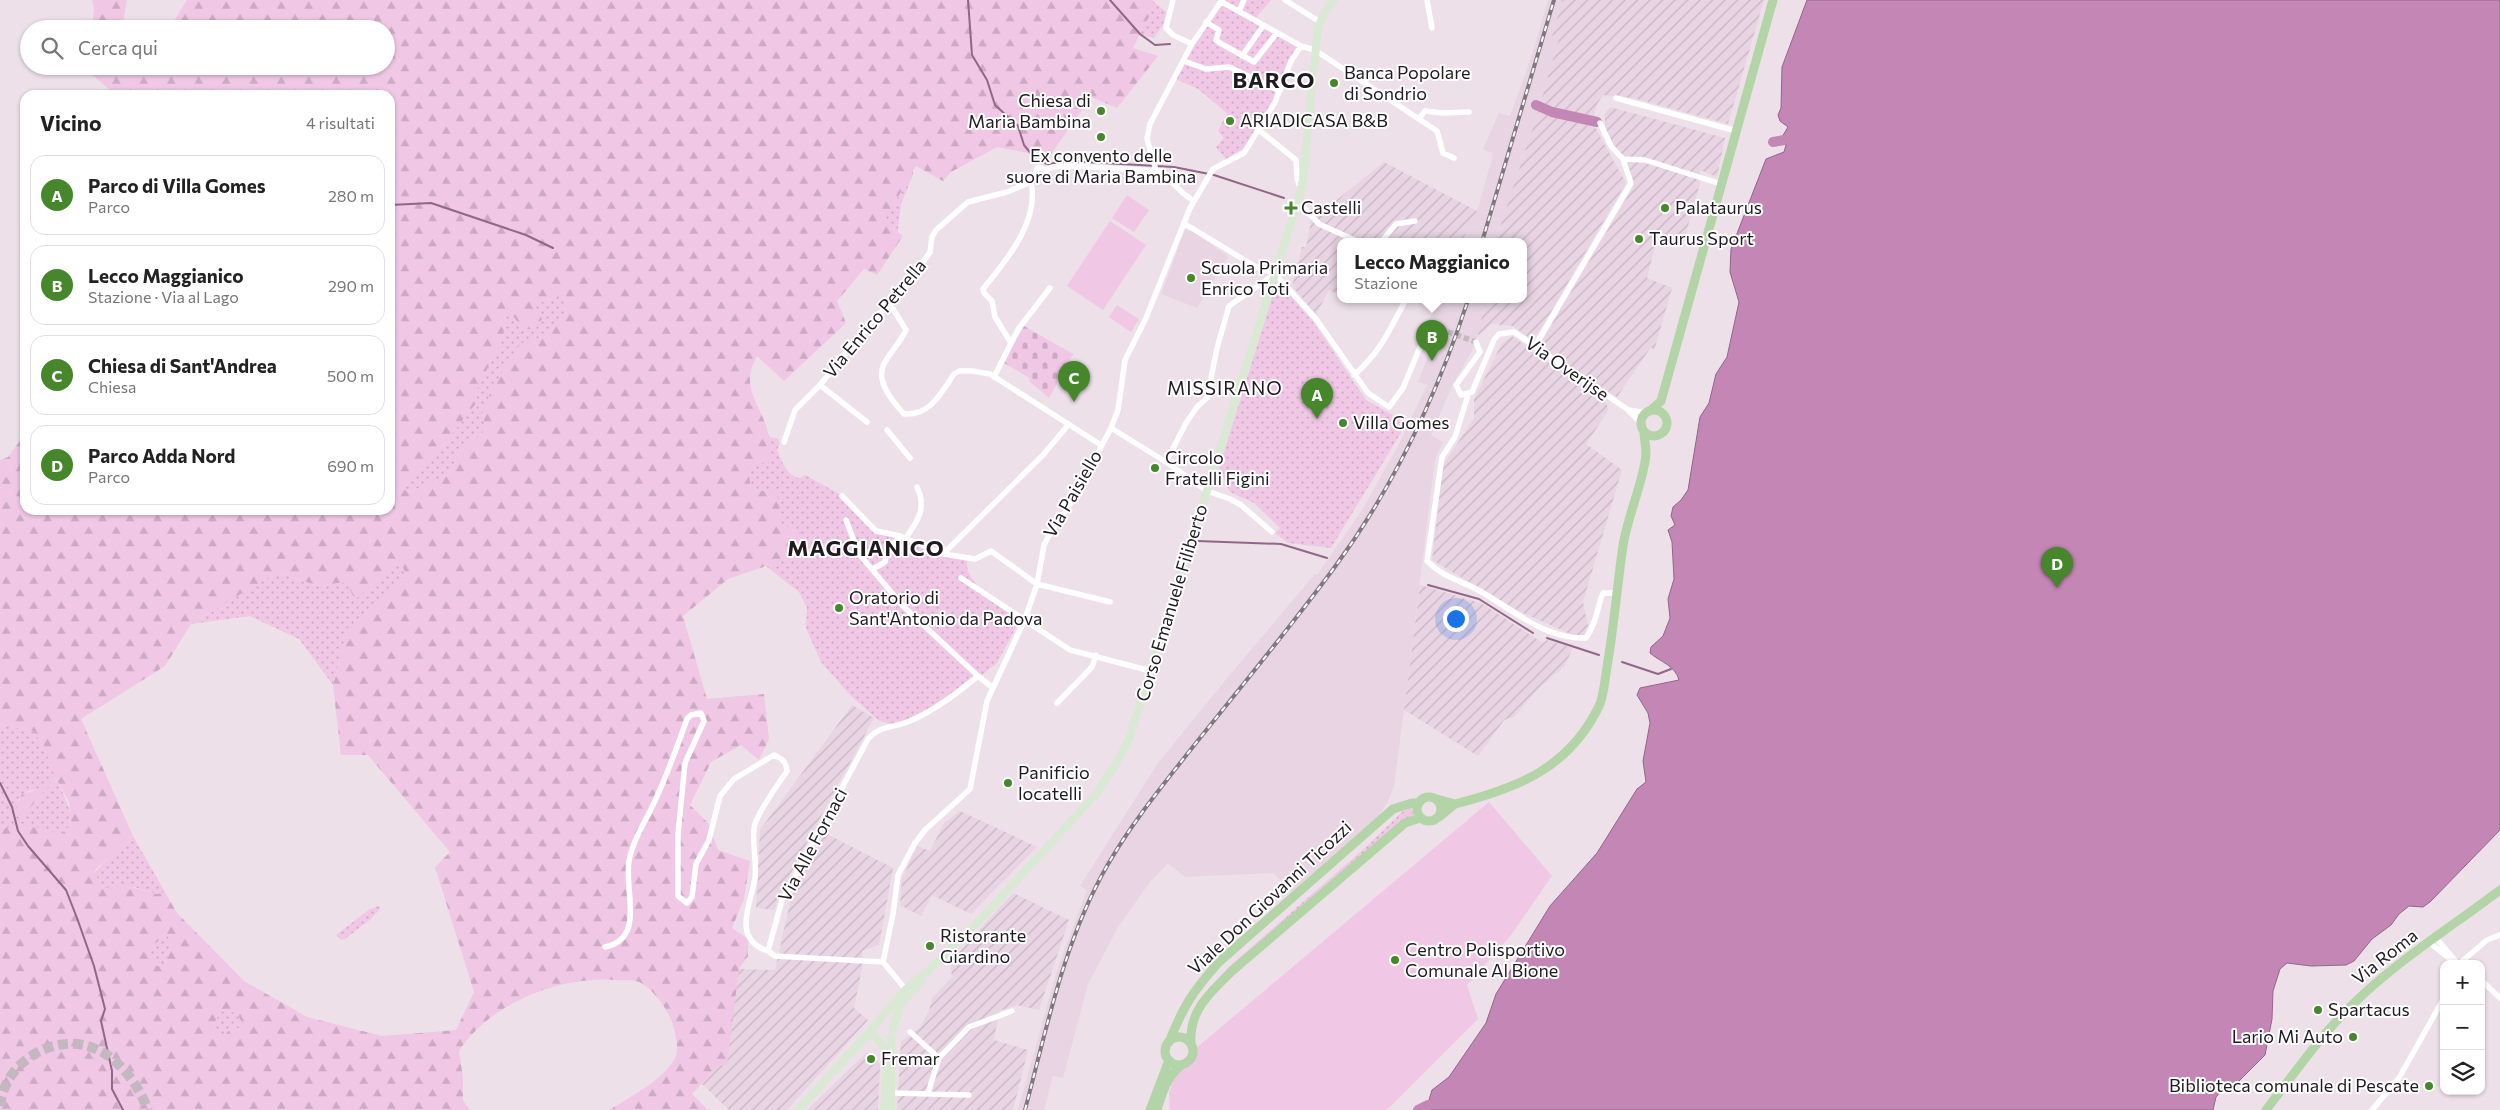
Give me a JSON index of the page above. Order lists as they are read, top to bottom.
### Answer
{
  "streets": {
    "main road": ["Corso Emanuele Filiberto", "Viale Don Giovanni Ticozzi", "Via Roma"],
    "street": [
      "Via Enrico Petrella",
      "Via Overijse",
      "Via Paisiello",
      "Via Alle Fornaci"
    ]
  },
  "districts": ["BARCO", "MISSIRANO", "MAGGIANICO"],
  "places": {
    "other": [
      "Banca Popolare di Sondrio",
      "Chiesa di Maria Bambina",
      "ARIADICASA B&B",
      "Ex convento delle suore di Maria Bambina",
      "Palataurus",
      "Taurus Sport",
      "Scuola Primaria Enrico Toti",
      "Villa Gomes",
      "Circolo Fratelli Figini",
      "Oratorio di Sant'Antonio da Padova",
      "Panificio locatelli",
      "Ristorante Giardino",
      "Centro Polisportivo Comunale Al Bione",
      "Spartacus",
      "Lario Mi Auto",
      "Fremar",
      "Biblioteca comunale di Pescate"
    ],
    "health": ["Castelli"]
  },
  "page": {
    "search": "Cerca qui",
    "heading": ["Vicino", "4 risultati"],
    "list": [
      {
        "mark": "A",
        "name": "Parco di Villa Gomes",
        "note": "Parco",
        "value": "280 m"
      },
      {
        "mark": "B",
        "name": "Lecco Maggianico",
        "note": "Stazione · Via al Lago",
        "value": "290 m"
      },
      {
        "mark": "C",
        "name": "Chiesa di Sant'Andrea",
        "note": "Chiesa",
        "value": "500 m"
      },
      {
        "mark": "D",
        "name": "Parco Adda Nord",
        "note": "Parco",
        "value": "690 m"
      }
    ],
    "popup": ["Lecco Maggianico", "Stazione"],
    "pins": [
      "B",
      "C",
      "A",
      "D"
    ],
    "map_buttons": ["+", "−"]
  }
}
